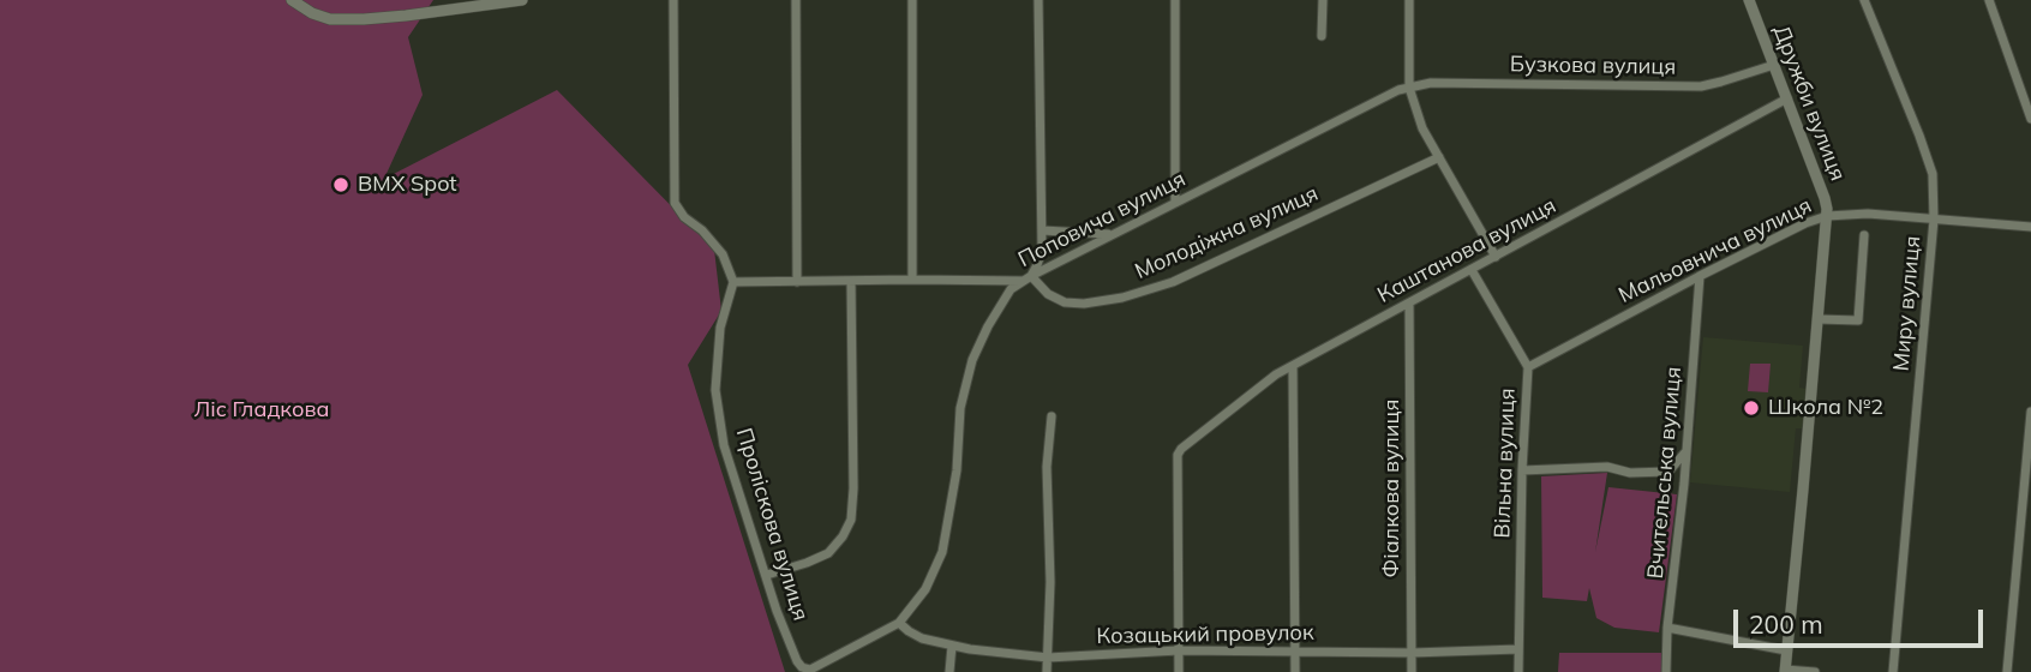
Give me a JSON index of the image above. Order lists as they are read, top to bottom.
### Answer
{
  "streets": {
    "street": [
      "Бузкова вулиця",
      "Дружби вулиця",
      "Поповича вулиця",
      "Молодіжна вулиця",
      "Каштанова вулиця",
      "Мальовнича вулиця",
      "Миру вулиця",
      "Вільна вулиця",
      "Вчительська вулиця",
      "Фіалкова вулиця",
      "Проліскова вулиця",
      "Козацький провулок"
    ]
  },
  "crossings": [
    ["Бузкова вулиця", "Дружби вулиця"],
    ["Бузкова вулиця", "Поповича вулиця"],
    ["Дружби вулиця", "Каштанова вулиця"],
    ["Дружби вулиця", "Мальовнича вулиця"],
    ["Поповича вулиця", "Молодіжна вулиця"],
    ["Поповича вулиця", "Проліскова вулиця"],
    ["Поповича вулиця", "Козацький провулок"],
    ["Каштанова вулиця", "Вільна вулиця"],
    ["Каштанова вулиця", "Фіалкова вулиця"],
    ["Каштанова вулиця", "Козацький провулок"],
    ["Мальовнича вулиця", "Миру вулиця"],
    ["Мальовнича вулиця", "Вільна вулиця"],
    ["Мальовнича вулиця", "Вчительська вулиця"],
    ["Вільна вулиця", "Козацький провулок"],
    ["Фіалкова вулиця", "Козацький провулок"]
  ],
  "parks": ["Ліс Гладкова"],
  "places": ["BMX Spot", "Школа №2"],
  "scale_bar": "200 m"
}
